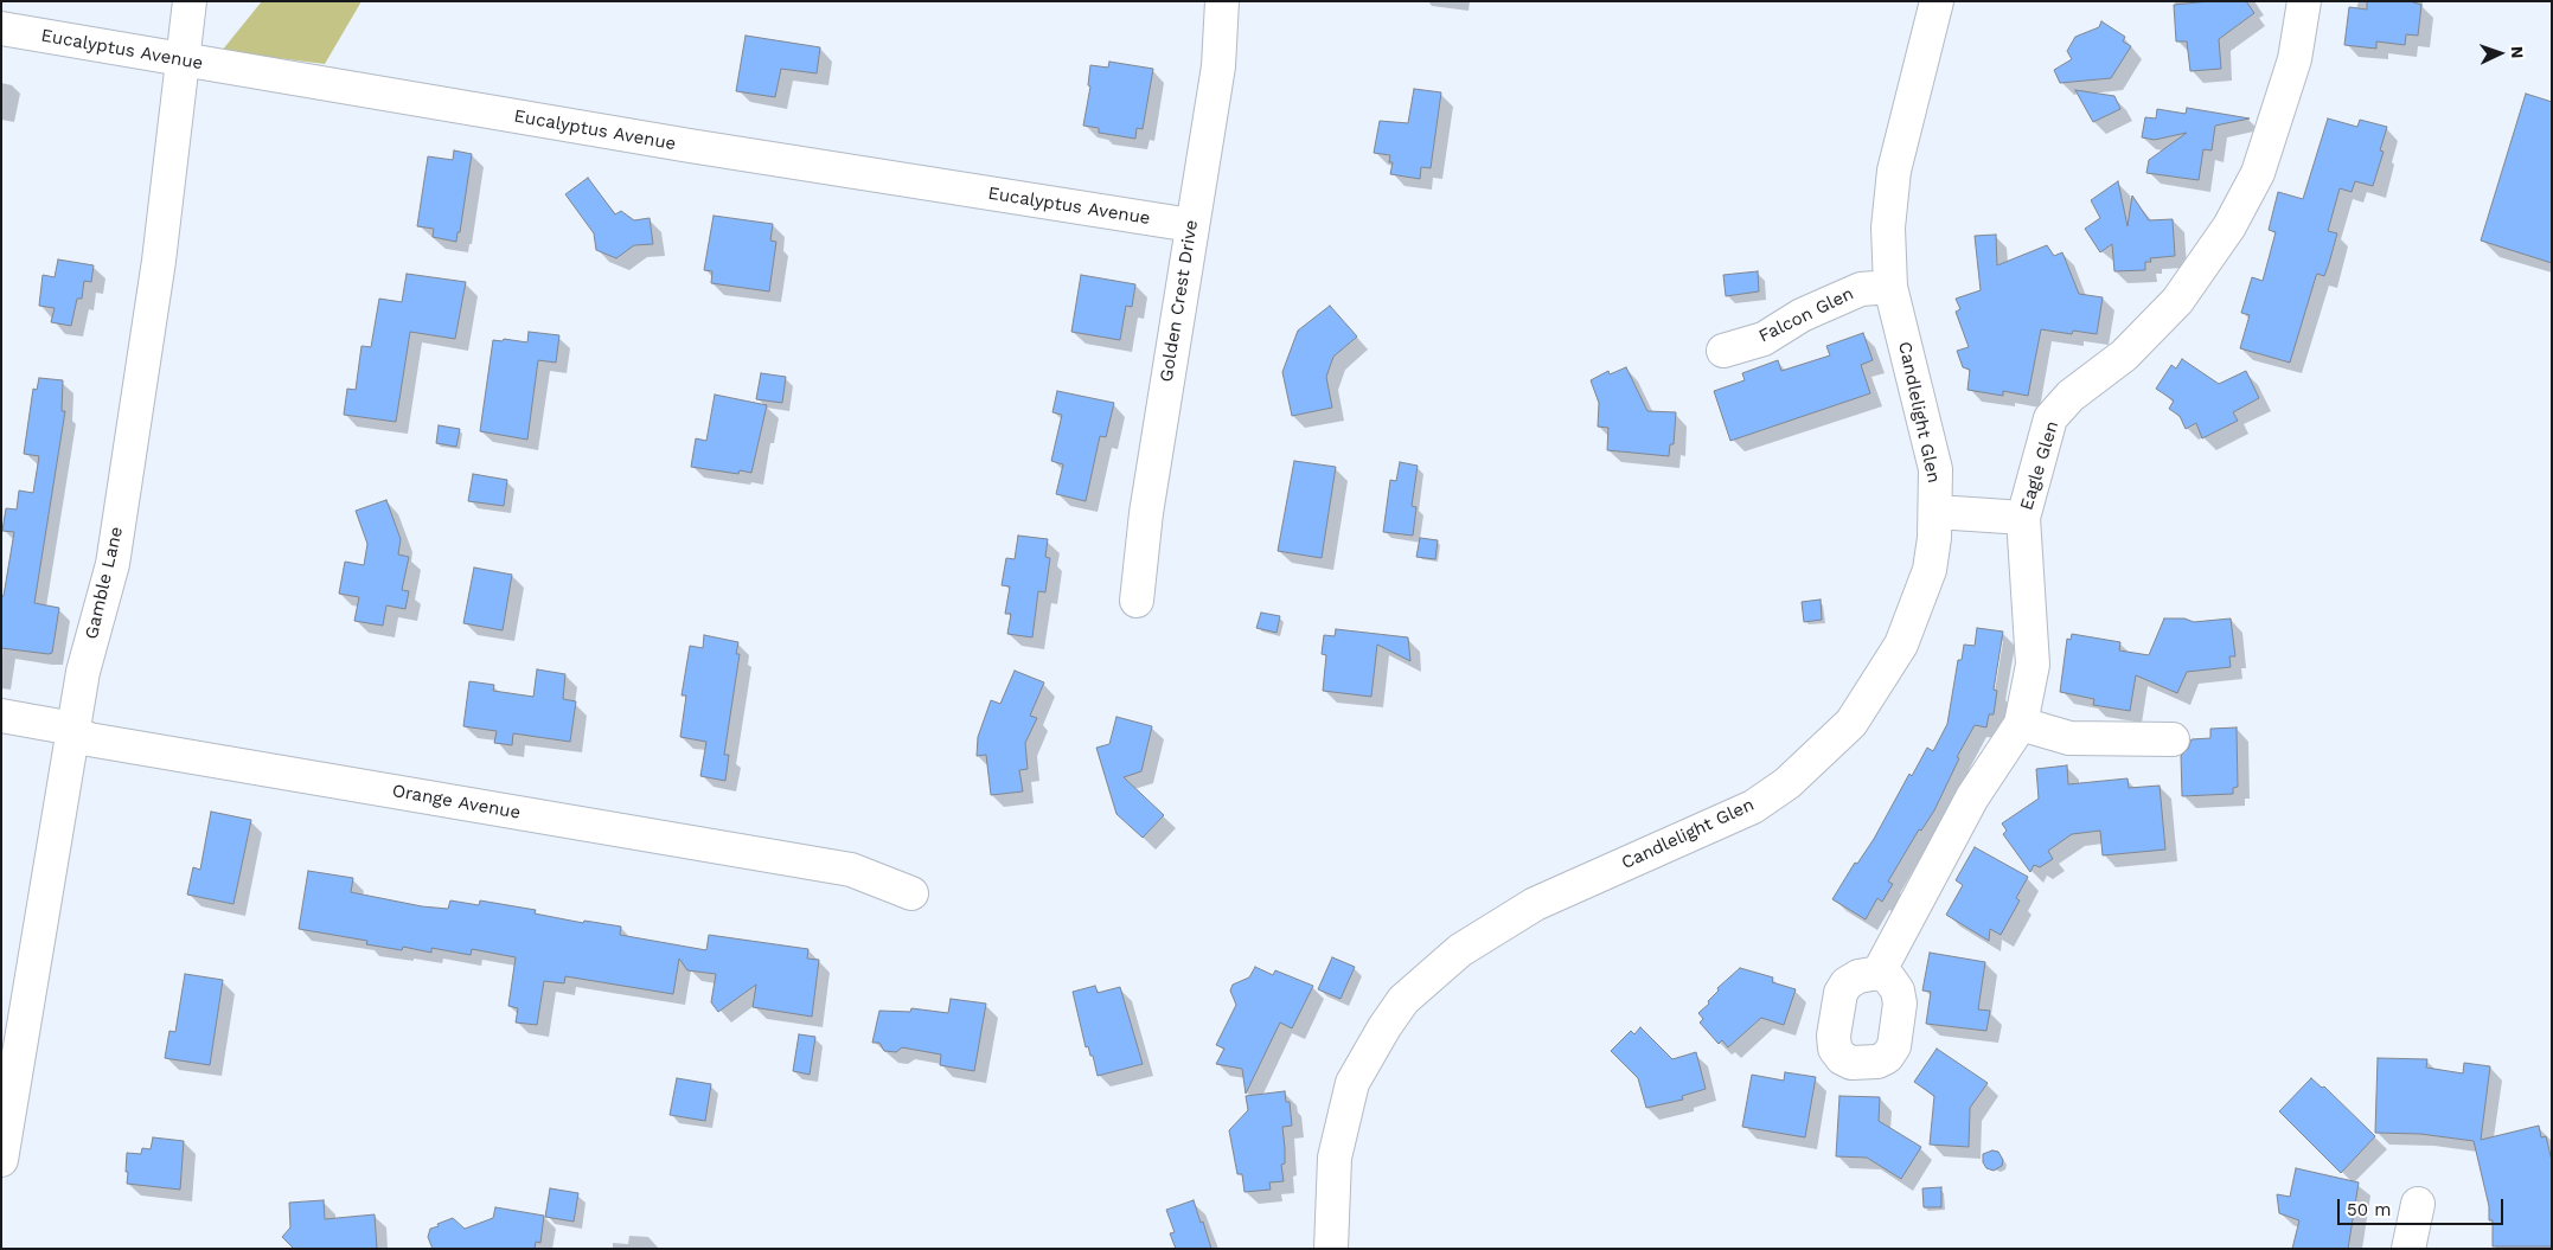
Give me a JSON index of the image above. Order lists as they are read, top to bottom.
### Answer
{
  "streets": {
    "street": [
      "Eucalyptus Avenue",
      "Golden Crest Drive",
      "Falcon Glen",
      "Candlelight Glen",
      "Eagle Glen",
      "Gamble Lane",
      "Orange Avenue"
    ]
  },
  "crossings": [
    ["Eucalyptus Avenue", "Golden Crest Drive"],
    ["Eucalyptus Avenue", "Gamble Lane"],
    ["Falcon Glen", "Candlelight Glen"],
    ["Gamble Lane", "Orange Avenue"]
  ],
  "scale_bar": "50 m",
  "north": "right"
}
